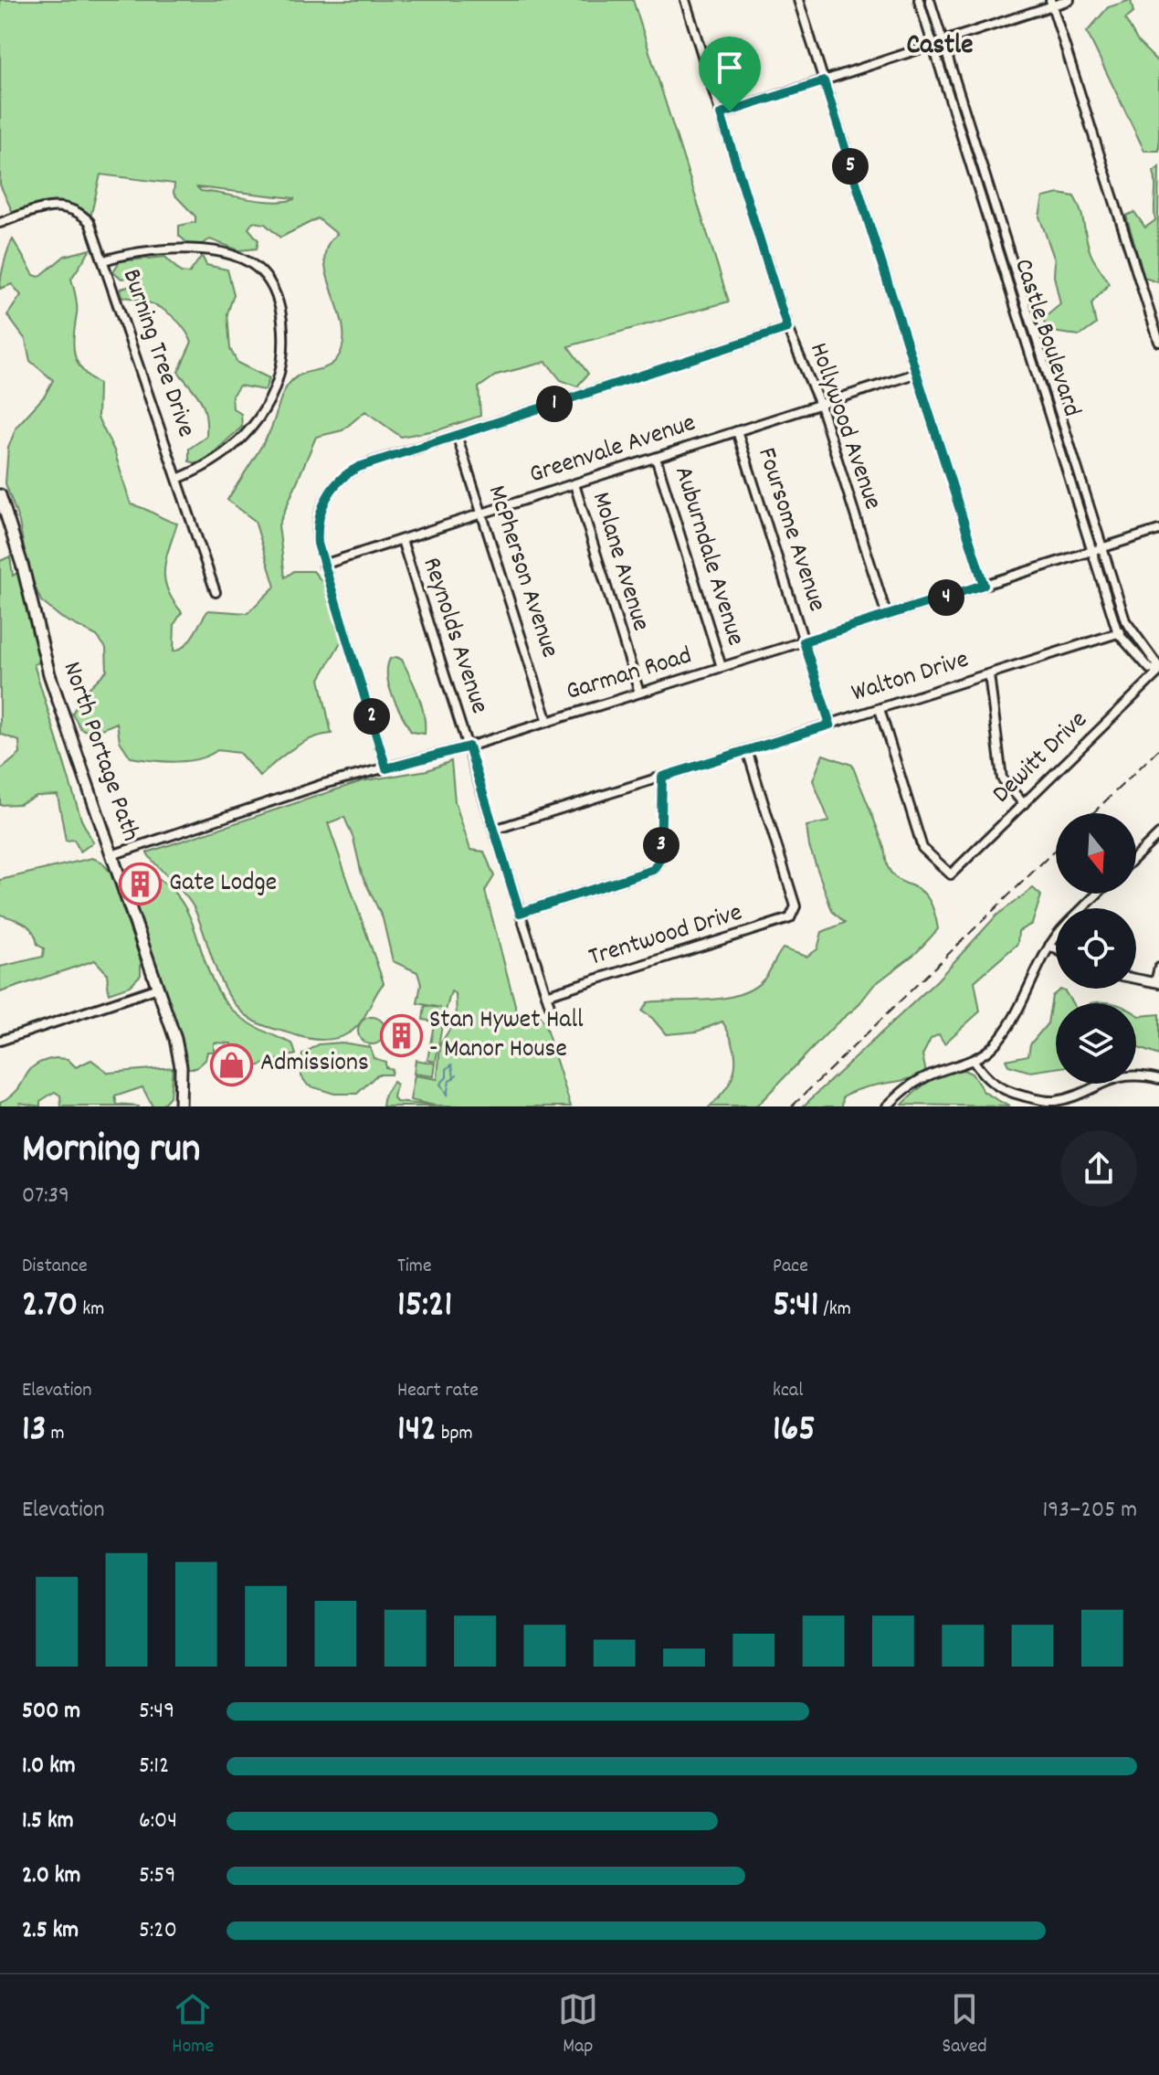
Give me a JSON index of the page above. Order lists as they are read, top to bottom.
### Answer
{
  "streets": {
    "main road": ["North Portage Path"],
    "street": [
      "Castle Boulevard",
      "Burning Tree Drive",
      "Hollywood Avenue",
      "Greenvale Avenue",
      "Foursome Avenue",
      "Auburndale Avenue",
      "Molane Avenue",
      "McPherson Avenue",
      "Reynolds Avenue",
      "Garman Road",
      "Walton Drive",
      "Dewitt Drive",
      "Trentwood Drive"
    ]
  },
  "crossings": [
    ["Castle Boulevard", "Garman Road"],
    ["Castle Boulevard", "Walton Drive"],
    ["Castle Boulevard", "Dewitt Drive"],
    ["Hollywood Avenue", "Greenvale Avenue"],
    ["Hollywood Avenue", "Garman Road"],
    ["Greenvale Avenue", "Foursome Avenue"],
    ["Greenvale Avenue", "Auburndale Avenue"],
    ["Greenvale Avenue", "Molane Avenue"],
    ["Greenvale Avenue", "McPherson Avenue"],
    ["Greenvale Avenue", "Reynolds Avenue"],
    ["Foursome Avenue", "Garman Road"],
    ["Foursome Avenue", "Walton Drive"],
    ["Auburndale Avenue", "Garman Road"],
    ["Molane Avenue", "Garman Road"],
    ["McPherson Avenue", "Garman Road"],
    ["Reynolds Avenue", "Garman Road"],
    ["Reynolds Avenue", "Walton Drive"],
    ["Reynolds Avenue", "Trentwood Drive"],
    ["Garman Road", "North Portage Path"],
    ["Walton Drive", "Dewitt Drive"],
    ["Walton Drive", "Trentwood Drive"]
  ],
  "districts": ["Castle"],
  "places": {
    "building": ["Gate Lodge", "Stan Hywet Hall - Manor House"],
    "shop": ["Admissions"]
  },
  "north": "bottom",
  "page": {
    "pins": [
      "5",
      "1",
      "4",
      "2",
      "3"
    ],
    "heading": ["Morning run", "07:39"],
    "stats": [
      ["Distance", "2.70 km"],
      ["Time", "15:21"],
      ["Pace", "5:41 /km"],
      ["Elevation", "13 m"],
      ["Heart rate", "142 bpm"],
      ["kcal", "165"]
    ],
    "chart": ["Elevation", "193–205 m"],
    "list": [
      {
        "name": "500 m",
        "note": "5:49"
      },
      {
        "name": "1.0 km",
        "note": "5:12"
      },
      {
        "name": "1.5 km",
        "note": "6:04"
      },
      {
        "name": "2.0 km",
        "note": "5:59"
      },
      {
        "name": "2.5 km",
        "note": "5:20"
      }
    ],
    "tabs": ["Home", "Map", "Saved"]
  }
}
